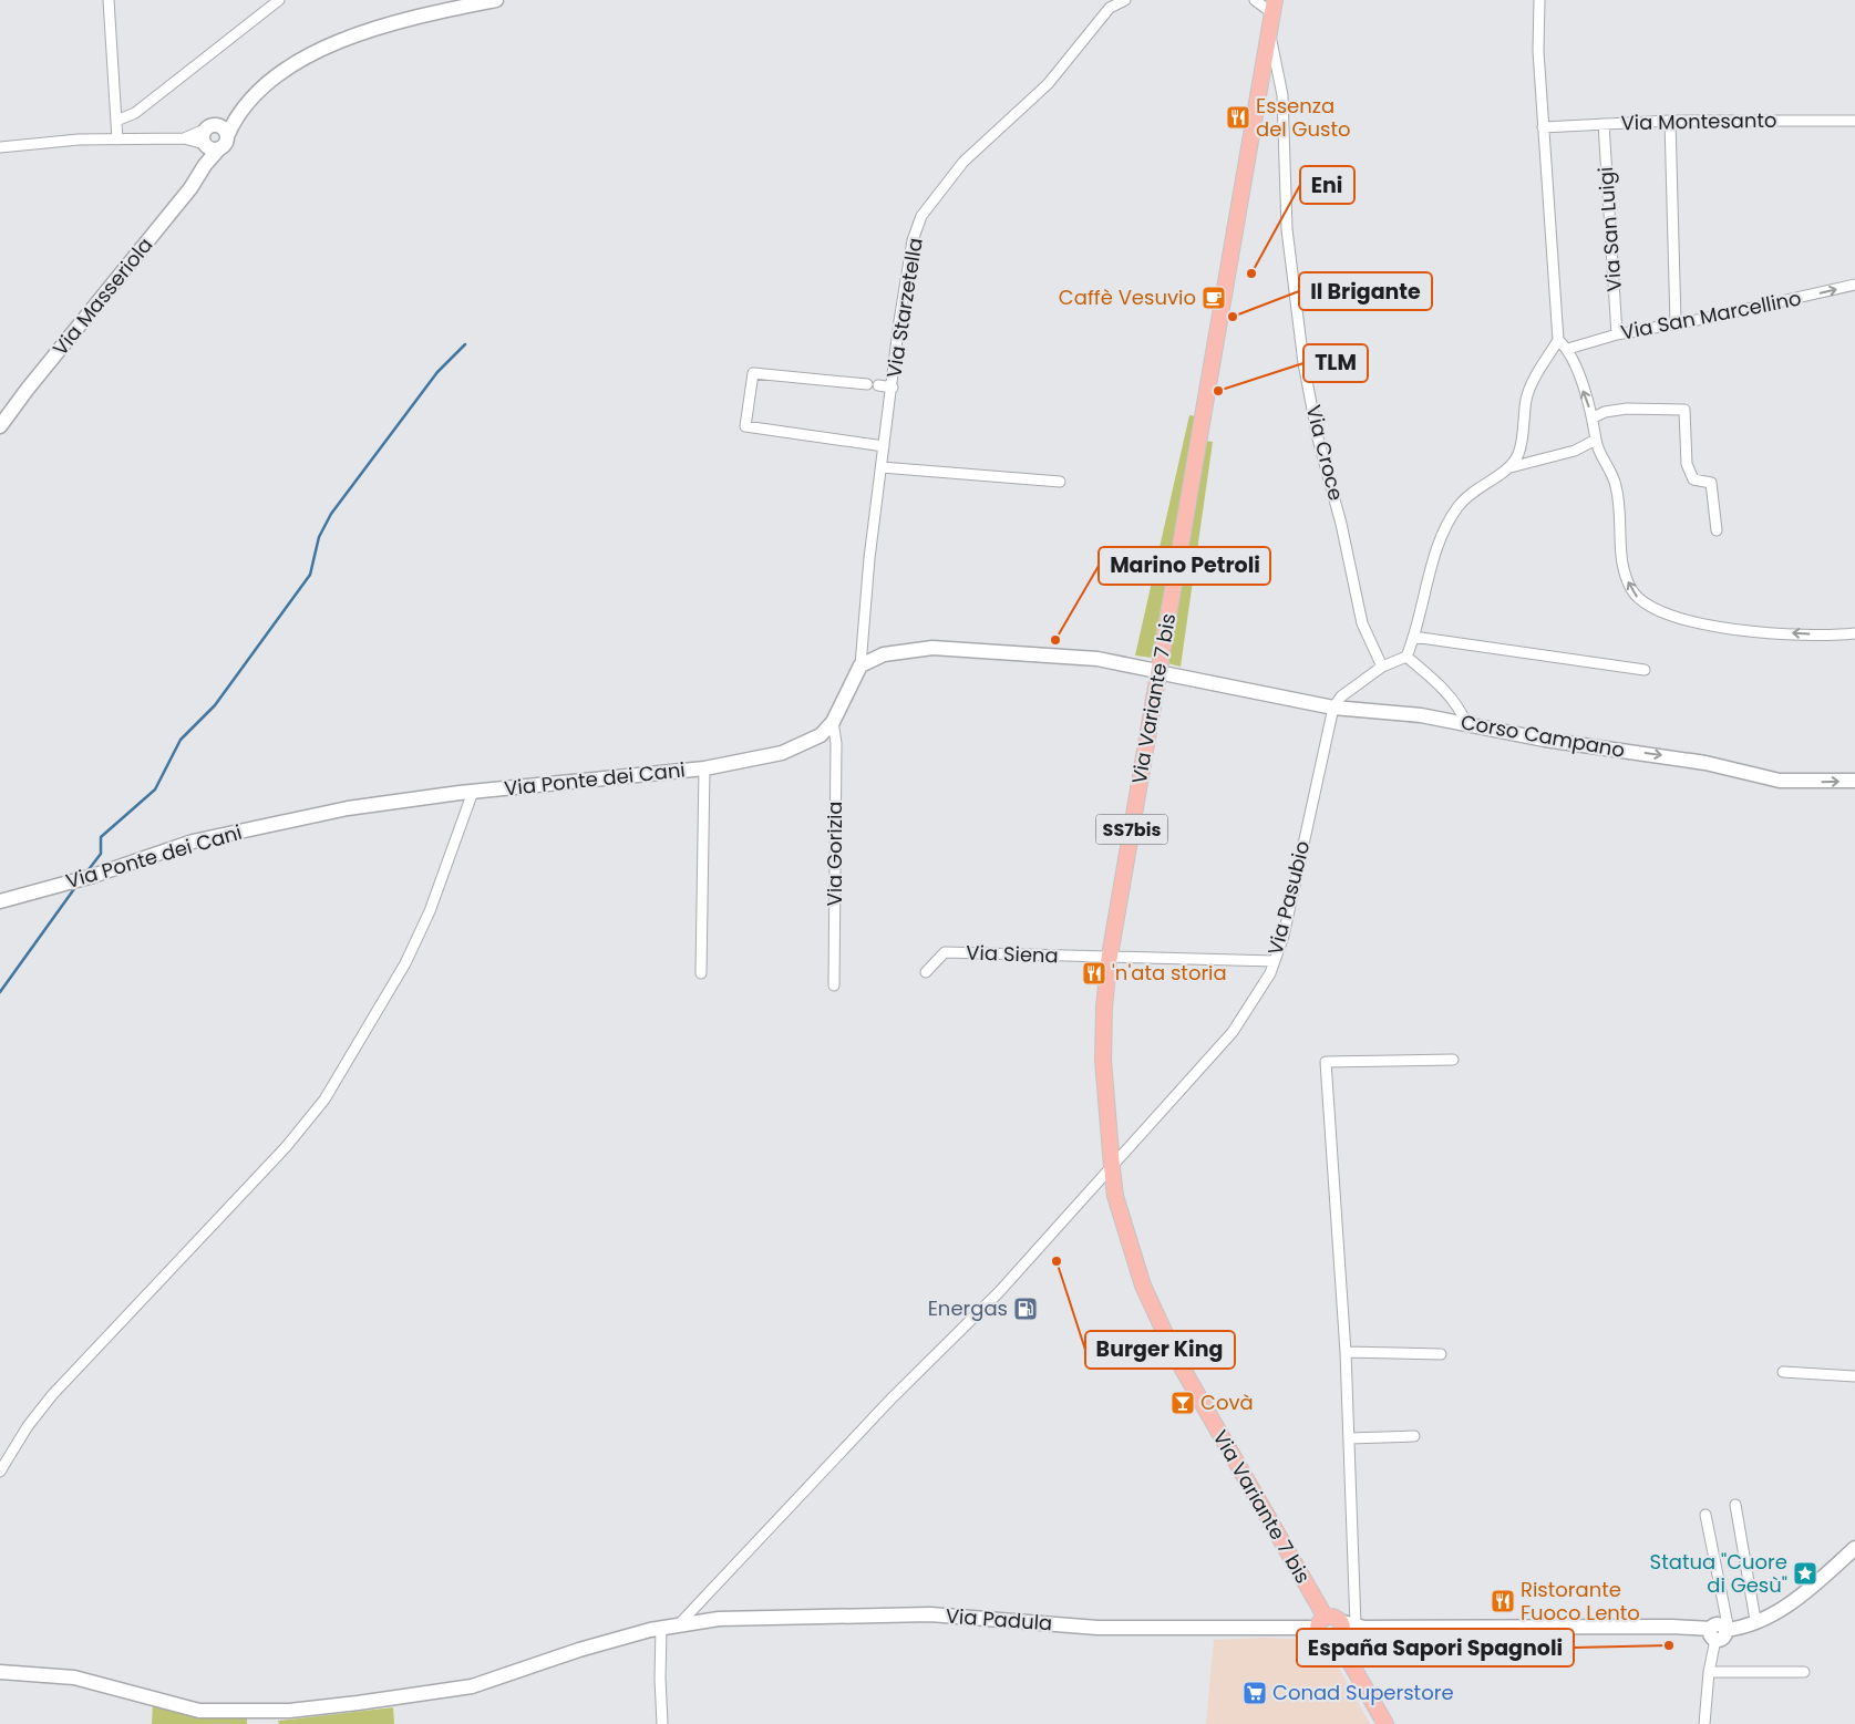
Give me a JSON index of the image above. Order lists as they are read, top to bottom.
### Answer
{
  "streets": {
    "main road": ["Via Variante 7 bis", "SS7bis"],
    "street": [
      "Via Montesanto",
      "Via San Luigi",
      "Via Masseriola",
      "Via Starzetella",
      "Via San Marcellino",
      "Via Croce",
      "Corso Campano",
      "Via Ponte dei Cani",
      "Via Gorizia",
      "Via Pasubio",
      "Via Siena",
      "Via Padula"
    ]
  },
  "crossings": [
    ["Via Montesanto", "Via San Luigi"],
    ["Via San Luigi", "Via San Marcellino"],
    ["Via Starzetella", "Via Ponte dei Cani"],
    ["Via Croce", "Via Variante 7 bis"],
    ["Via Variante 7 bis", "Via Pasubio"],
    ["Via Variante 7 bis", "Via Siena"],
    ["Via Variante 7 bis", "Via Padula"],
    ["Corso Campano", "Via Pasubio"],
    ["Via Ponte dei Cani", "Via Gorizia"],
    ["Via Pasubio", "Via Siena"]
  ],
  "one_way": ["Via San Marcellino"],
  "places": {
    "restaurant": ["Essenza del Gusto", "'n'ata storia", "Ristorante Fuoco Lento"],
    "other": [
      "Eni",
      "Il Brigante",
      "TLM",
      "Marino Petroli",
      "Burger King",
      "España Sapori Spagnoli"
    ],
    "cafe": ["Caffè Vesuvio"],
    "fuel station": ["Energas"],
    "bar": ["Covà"],
    "place": ["Statua \"Cuore di Gesù\""],
    "supermarket": ["Conad Superstore"]
  }
}
